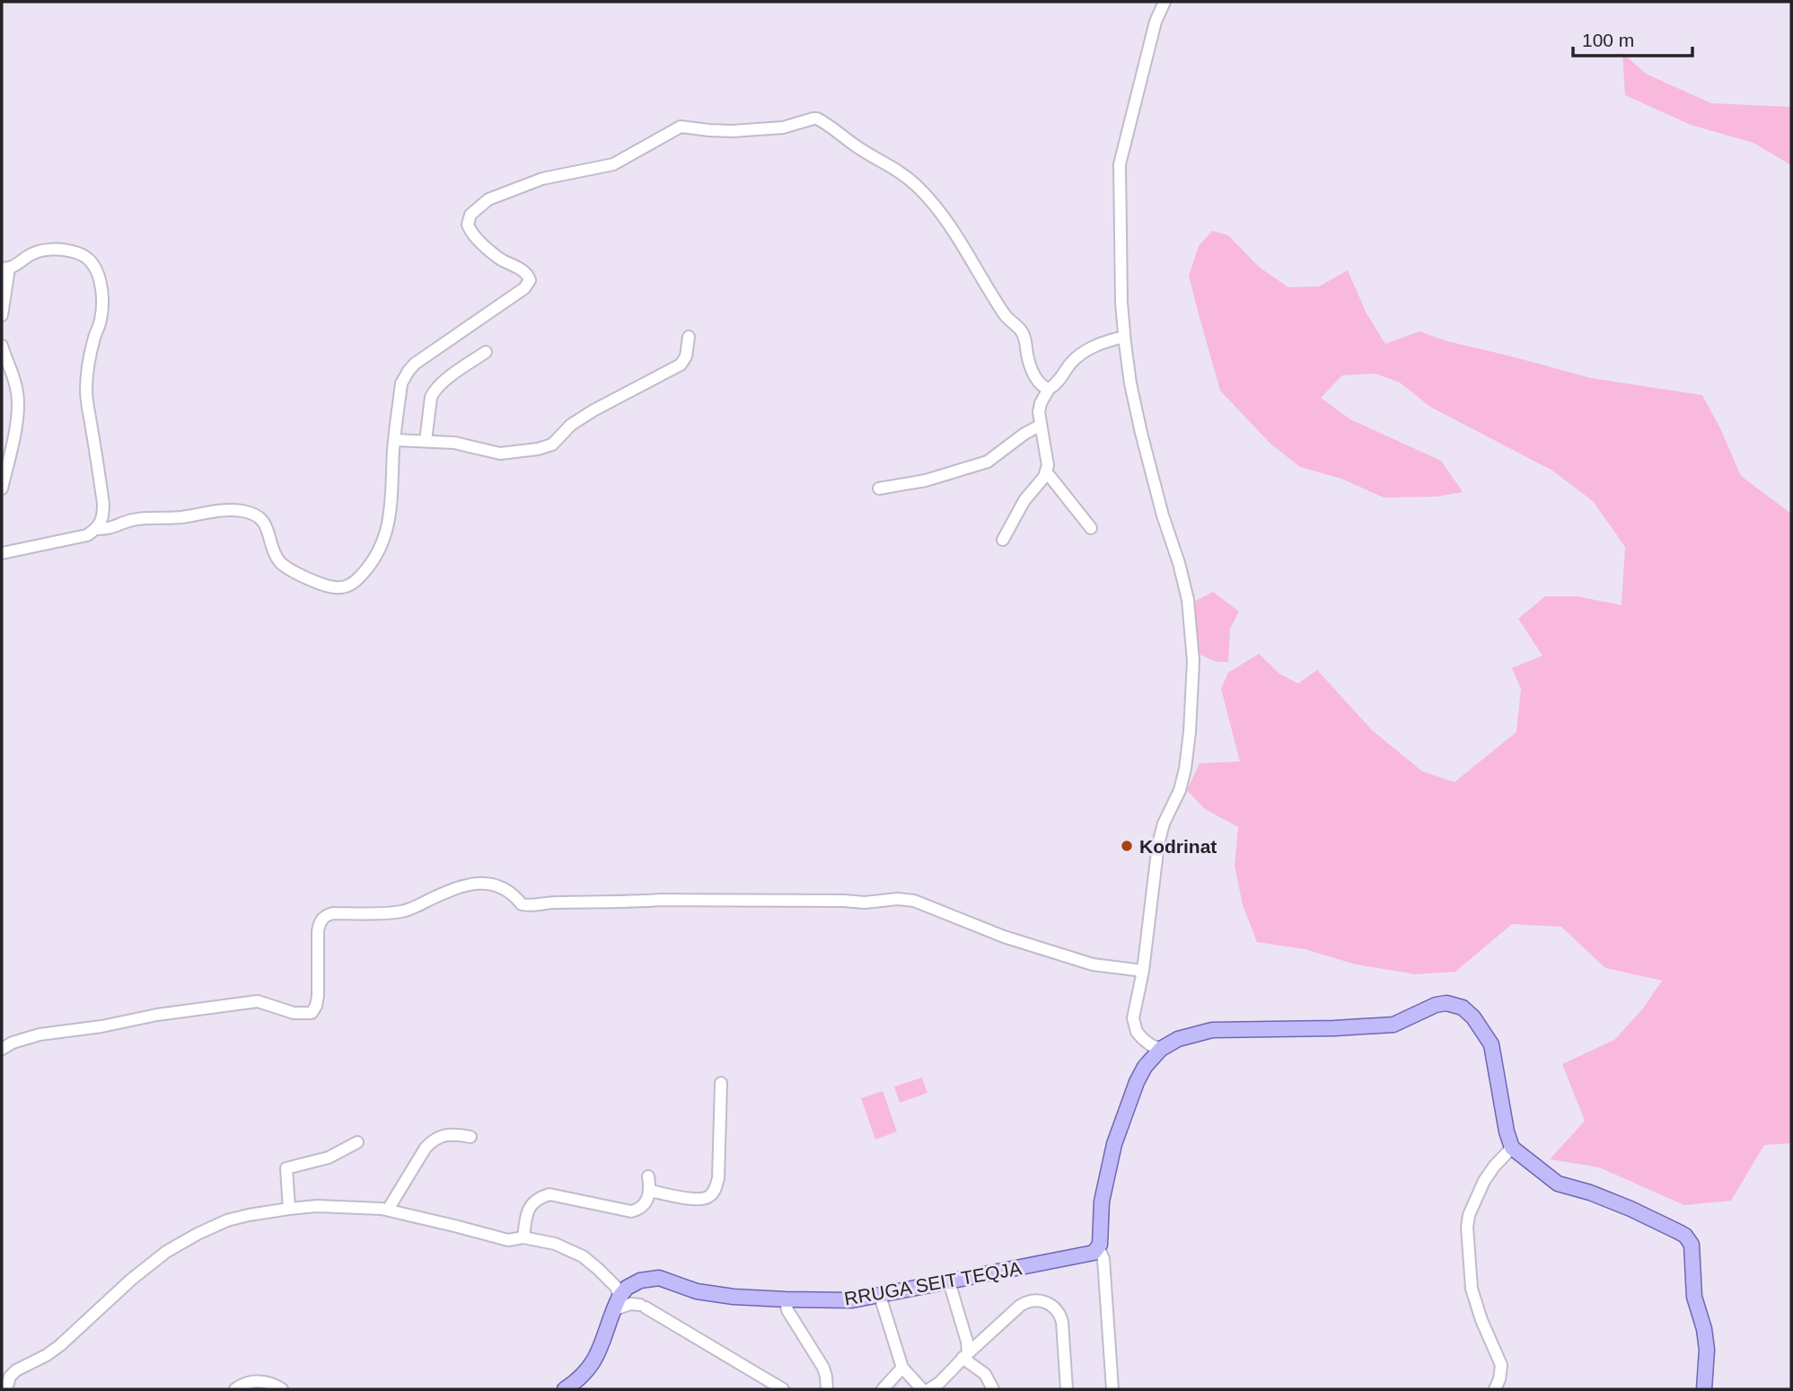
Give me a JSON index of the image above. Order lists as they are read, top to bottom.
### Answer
{
  "streets": {
    "main road": ["RRUGA SEIT TEQJA"]
  },
  "places": ["Kodrinat"],
  "scale_bar": "100 m"
}
